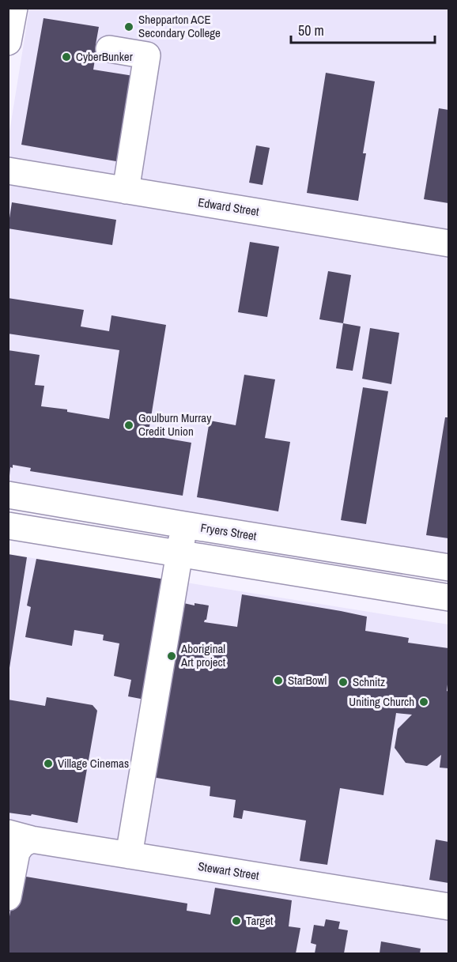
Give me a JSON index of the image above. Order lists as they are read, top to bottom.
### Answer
{
  "streets": {
    "street": ["Edward Street", "Fryers Street", "Stewart Street"]
  },
  "places": [
    "Shepparton ACE Secondary College",
    "CyberBunker",
    "Goulburn Murray Credit Union",
    "Aboriginal Art project",
    "StarBowl",
    "Schnitz",
    "Uniting Church",
    "Village Cinemas",
    "Target"
  ],
  "scale_bar": "50 m"
}
